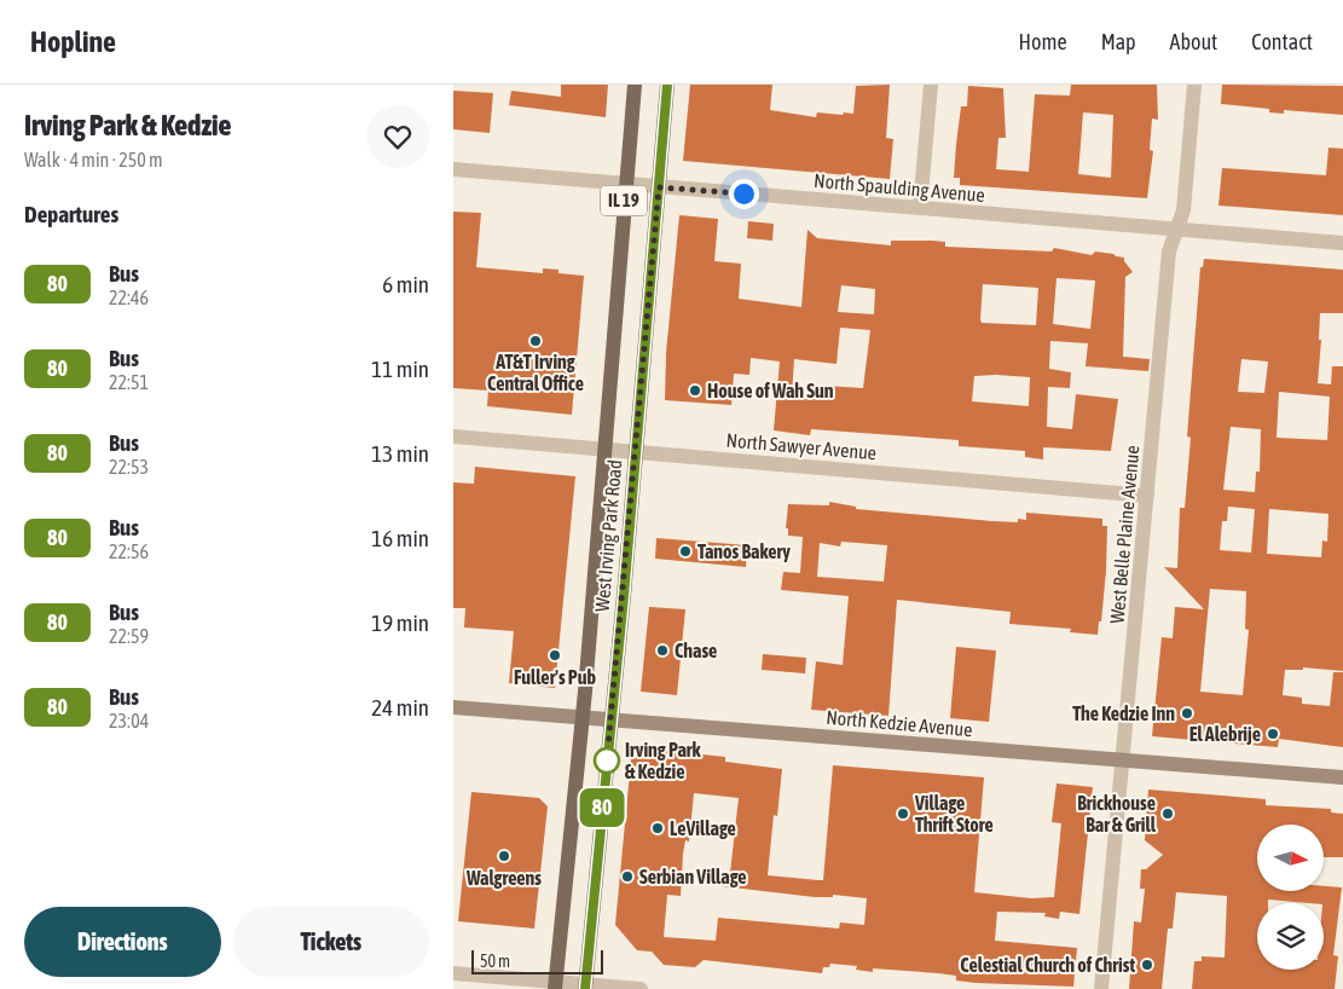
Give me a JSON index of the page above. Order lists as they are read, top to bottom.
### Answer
{
  "streets": {
    "main road": ["IL 19", "West Irving Park Road", "North Kedzie Avenue"],
    "street": ["North Spaulding Avenue", "North Sawyer Avenue", "West Belle Plaine Avenue"]
  },
  "crossings": [
    ["North Spaulding Avenue", "West Belle Plaine Avenue"],
    ["North Spaulding Avenue", "West Irving Park Road"],
    ["North Sawyer Avenue", "West Belle Plaine Avenue"],
    ["North Sawyer Avenue", "West Irving Park Road"],
    ["West Belle Plaine Avenue", "North Kedzie Avenue"],
    ["West Irving Park Road", "North Kedzie Avenue"]
  ],
  "places": [
    "AT&T Irving Central Office",
    "House of Wah Sun",
    "Tanos Bakery",
    "Chase",
    "Fuller's Pub",
    "The Kedzie Inn",
    "El Alebrije",
    "Irving Park & Kedzie",
    "Village Thrift Store",
    "Brickhouse Bar & Grill",
    "LeVillage",
    "Walgreens",
    "Serbian Village",
    "Celestial Church of Christ"
  ],
  "lines": ["bus line 80"],
  "scale_bar": "50 m",
  "north": "right",
  "page": {
    "header": "Hopline",
    "nav": [
      "Home",
      "Map",
      "About",
      "Contact"
    ],
    "heading": [
      ["Irving Park & Kedzie", "Walk · 4 min · 250 m"],
      "Departures"
    ],
    "on_map": "80",
    "list": [
      {
        "mark": "80",
        "name": "Bus",
        "note": "22:46",
        "value": "6 min"
      },
      {
        "mark": "80",
        "name": "Bus",
        "note": "22:51",
        "value": "11 min"
      },
      {
        "mark": "80",
        "name": "Bus",
        "note": "22:53",
        "value": "13 min"
      },
      {
        "mark": "80",
        "name": "Bus",
        "note": "22:56",
        "value": "16 min"
      },
      {
        "mark": "80",
        "name": "Bus",
        "note": "22:59",
        "value": "19 min"
      },
      {
        "mark": "80",
        "name": "Bus",
        "note": "23:04",
        "value": "24 min"
      }
    ],
    "buttons": ["Directions", "Tickets"],
    "scale": "50 m"
  }
}
